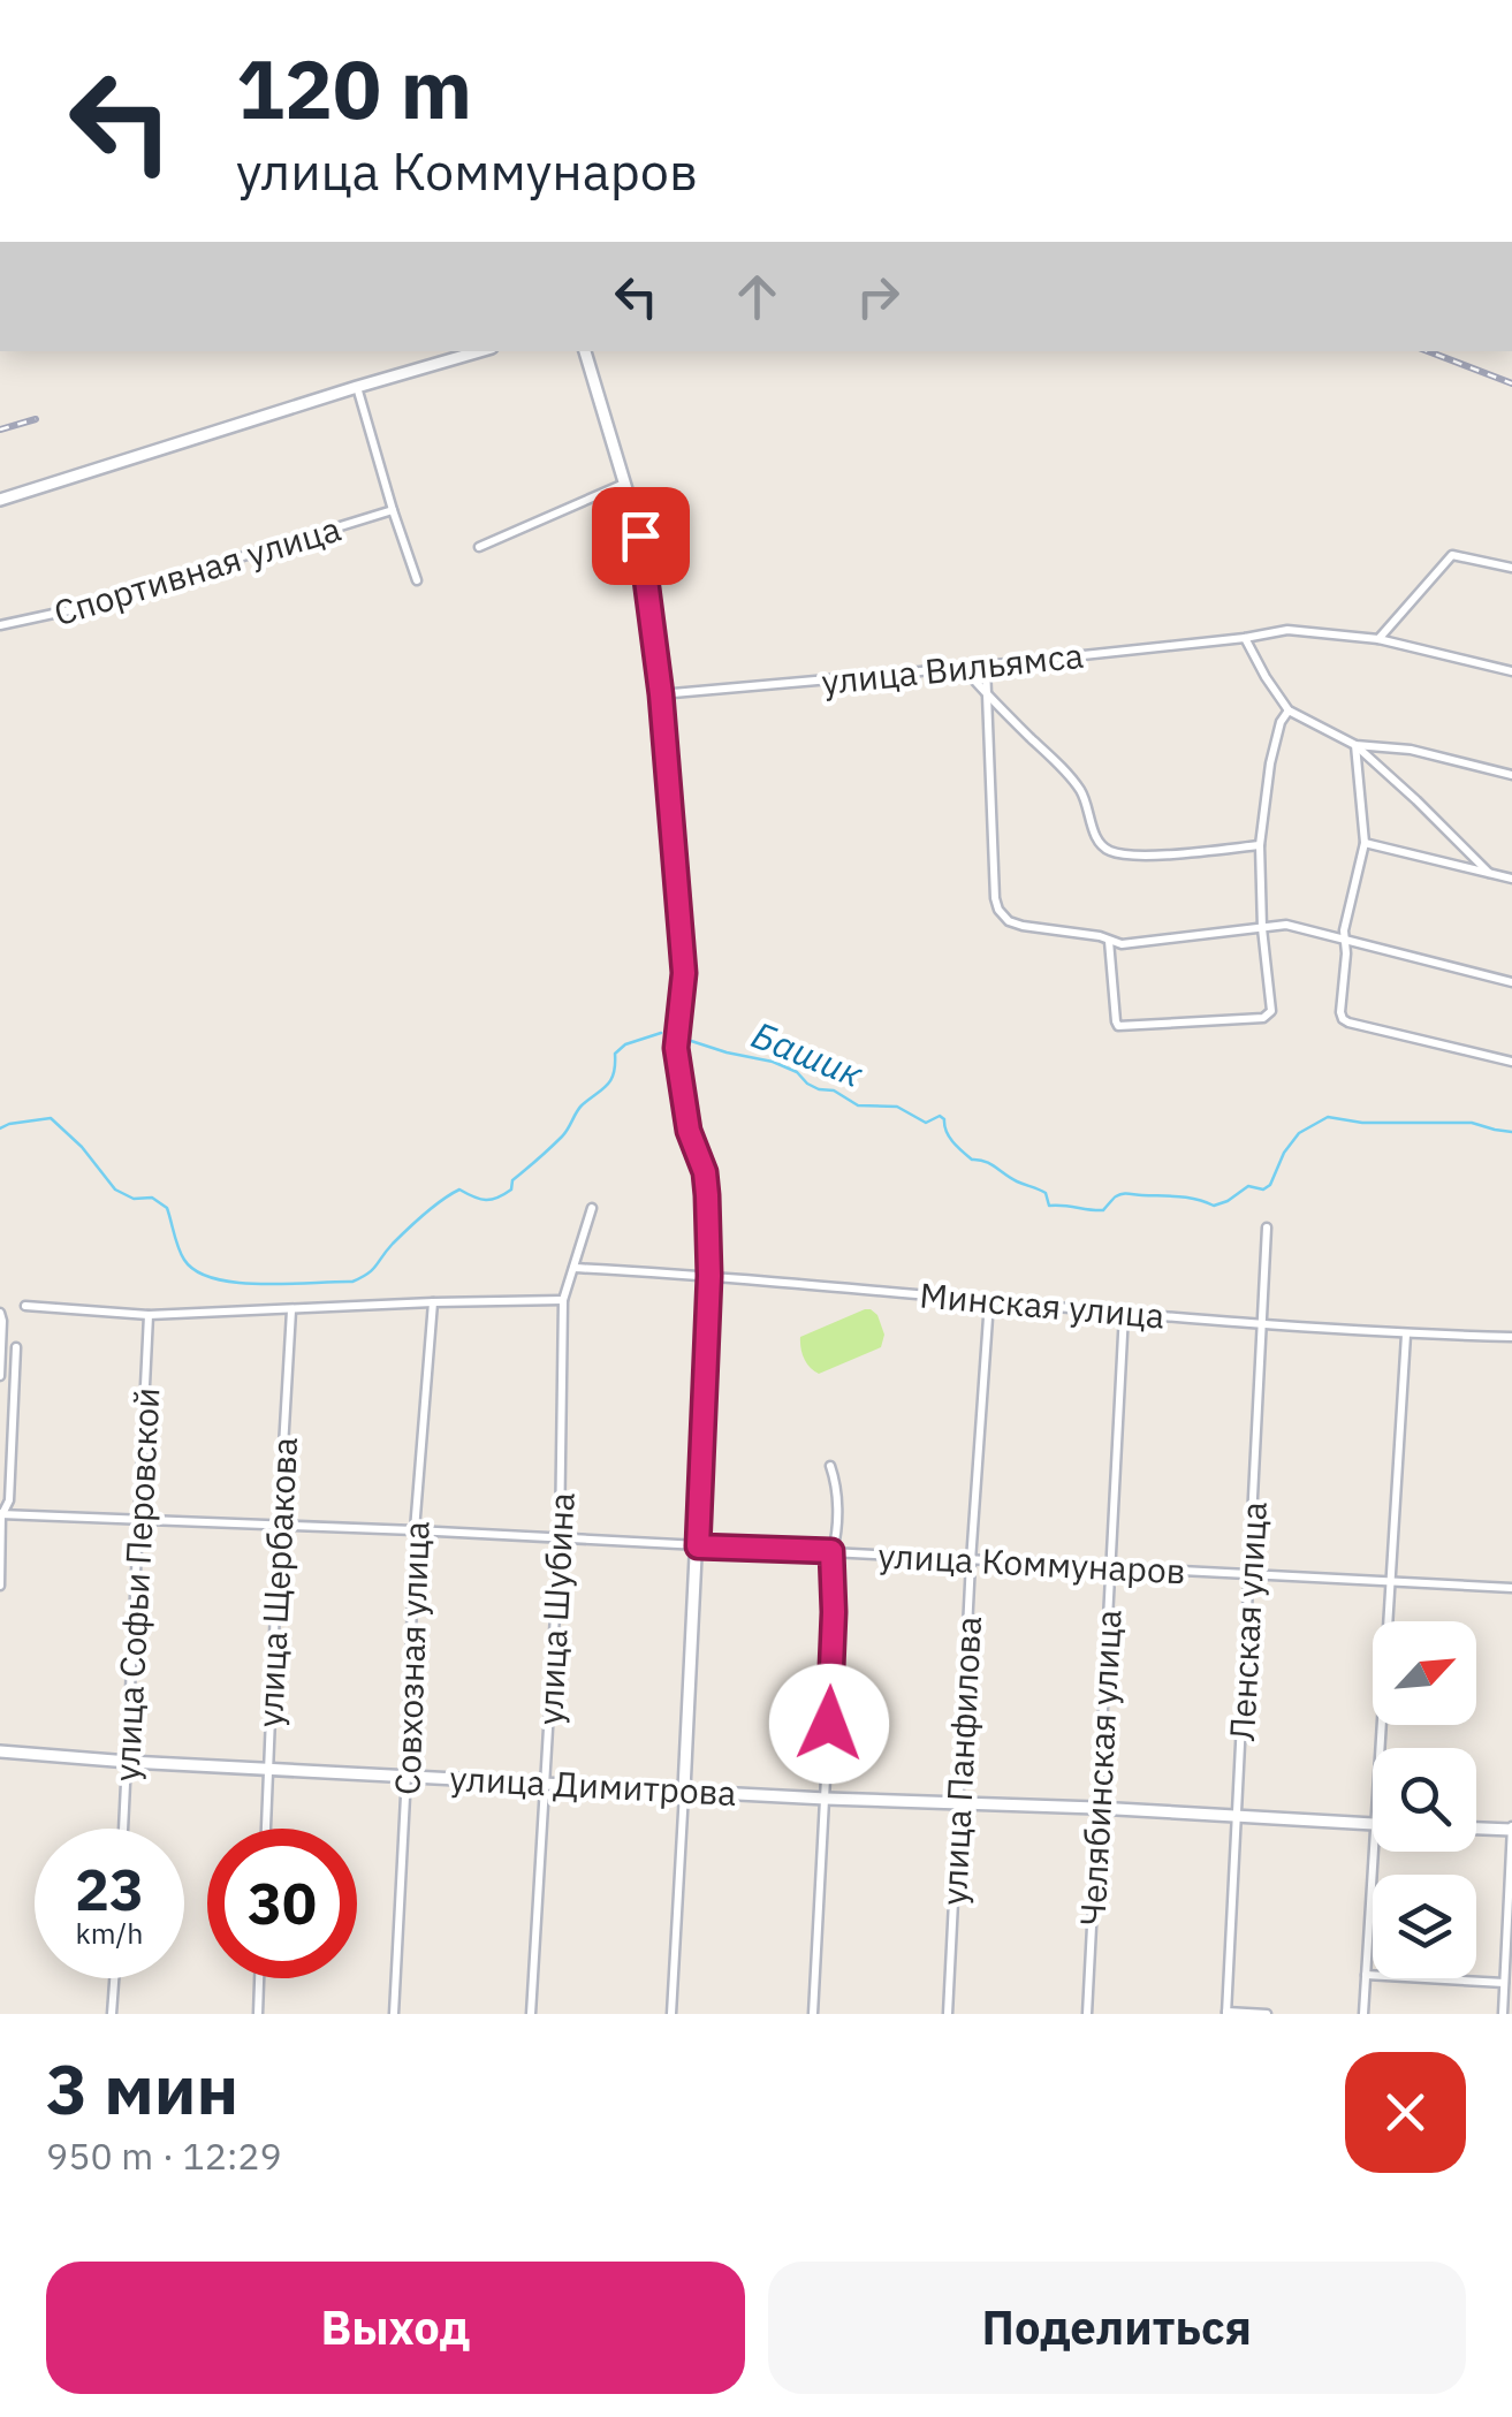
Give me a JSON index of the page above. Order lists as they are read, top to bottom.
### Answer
{
  "streets": {
    "street": [
      "Спортивная улица",
      "улица Вильямса",
      "Минская улица",
      "улица Коммунаров",
      "улица Щербакова",
      "улица Софьи Перовской",
      "улица Шубина",
      "Ленская улица",
      "Совхозная улица",
      "улица Панфилова",
      "Челябинская улица",
      "улица Димитрова"
    ]
  },
  "crossings": [
    ["Минская улица", "улица Шубина"],
    ["Минская улица", "Ленская улица"],
    ["Минская улица", "улица Панфилова"],
    ["Минская улица", "Челябинская улица"],
    ["улица Коммунаров", "улица Щербакова"],
    ["улица Коммунаров", "улица Софьи Перовской"],
    ["улица Коммунаров", "улица Шубина"],
    ["улица Коммунаров", "Ленская улица"],
    ["улица Коммунаров", "Совхозная улица"],
    ["улица Коммунаров", "улица Панфилова"],
    ["улица Коммунаров", "Челябинская улица"],
    ["улица Щербакова", "улица Димитрова"],
    ["улица Софьи Перовской", "улица Димитрова"],
    ["улица Шубина", "улица Димитрова"],
    ["Ленская улица", "улица Димитрова"],
    ["Совхозная улица", "улица Димитрова"],
    ["улица Панфилова", "улица Димитрова"],
    ["Челябинская улица", "улица Димитрова"]
  ],
  "water": ["Башик"],
  "north": "top right",
  "page": {
    "turn": ["120 m", "улица Коммунаров"],
    "speed": "23 km/h",
    "limit": "30",
    "heading": ["3 мин", "950 m · 12:29"],
    "buttons": ["Выход", "Поделиться"]
  }
}
